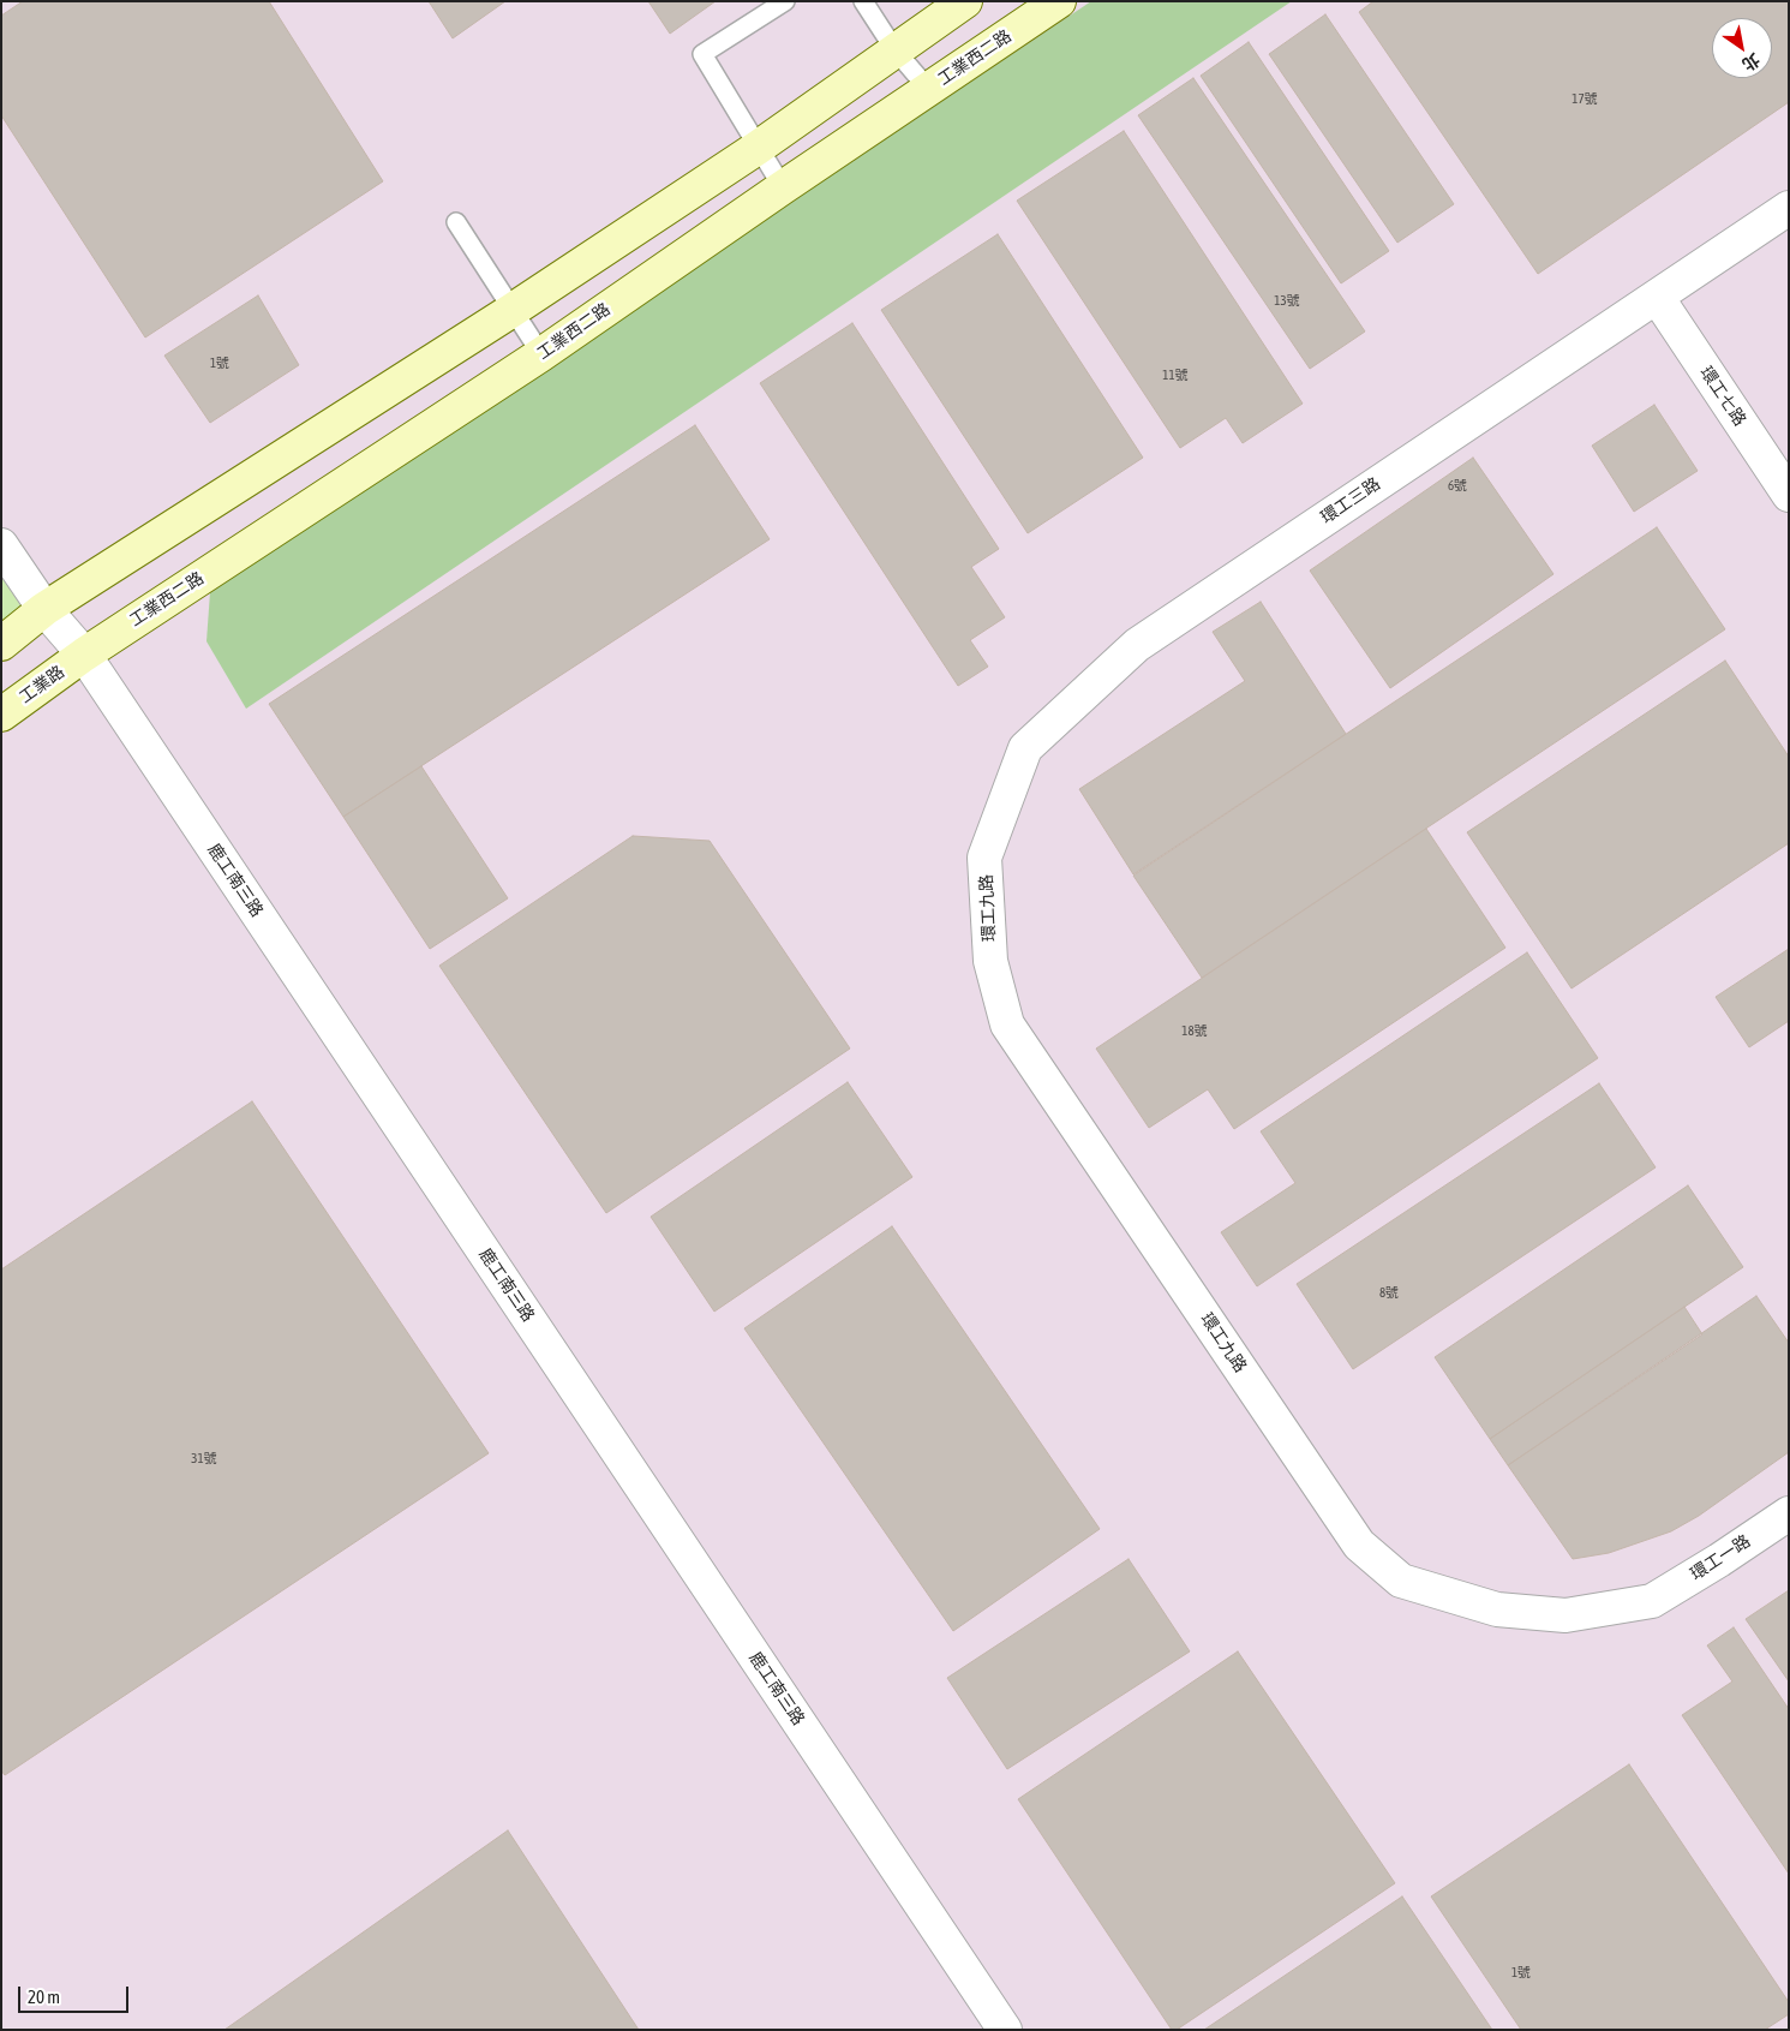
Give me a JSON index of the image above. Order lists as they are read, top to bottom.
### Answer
{
  "streets": {
    "street": [
      "工業西二路",
      "環工七路",
      "環工三路",
      "工業路",
      "鹿工南三路",
      "環工九路",
      "環工一路"
    ]
  },
  "crossings": [
    ["工業西二路", "工業路"],
    ["工業西二路", "鹿工南三路"],
    ["環工七路", "環工三路"],
    ["環工三路", "環工九路"],
    ["工業路", "鹿工南三路"],
    ["環工九路", "環工一路"]
  ],
  "house_numbers": [
    "17號",
    "13號",
    "1號",
    "11號",
    "6號",
    "18號",
    "8號",
    "31號",
    "1號"
  ],
  "scale_bar": "20 m",
  "north": "bottom right"
}
